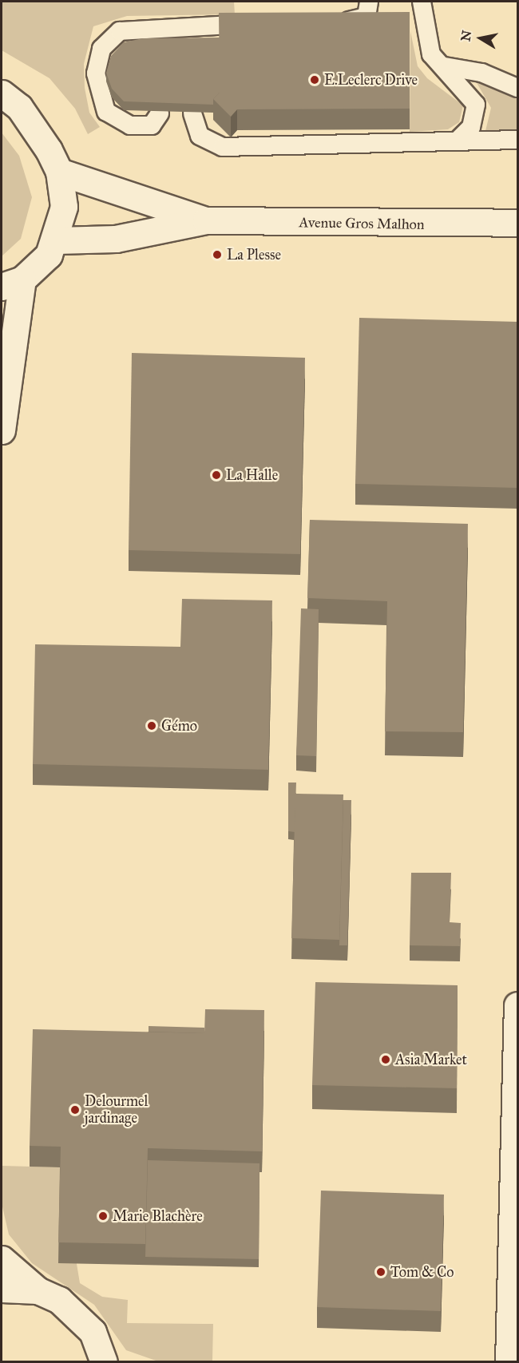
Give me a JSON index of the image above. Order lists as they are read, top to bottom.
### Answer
{
  "streets": {
    "main road": ["Avenue Gros Malhon"]
  },
  "places": [
    "E.Leclerc Drive",
    "La Plesse",
    "La Halle",
    "Gémo",
    "Asia Market",
    "Delourmel jardinage",
    "Marie Blachère",
    "Tom & Co"
  ],
  "north": "left"
}
